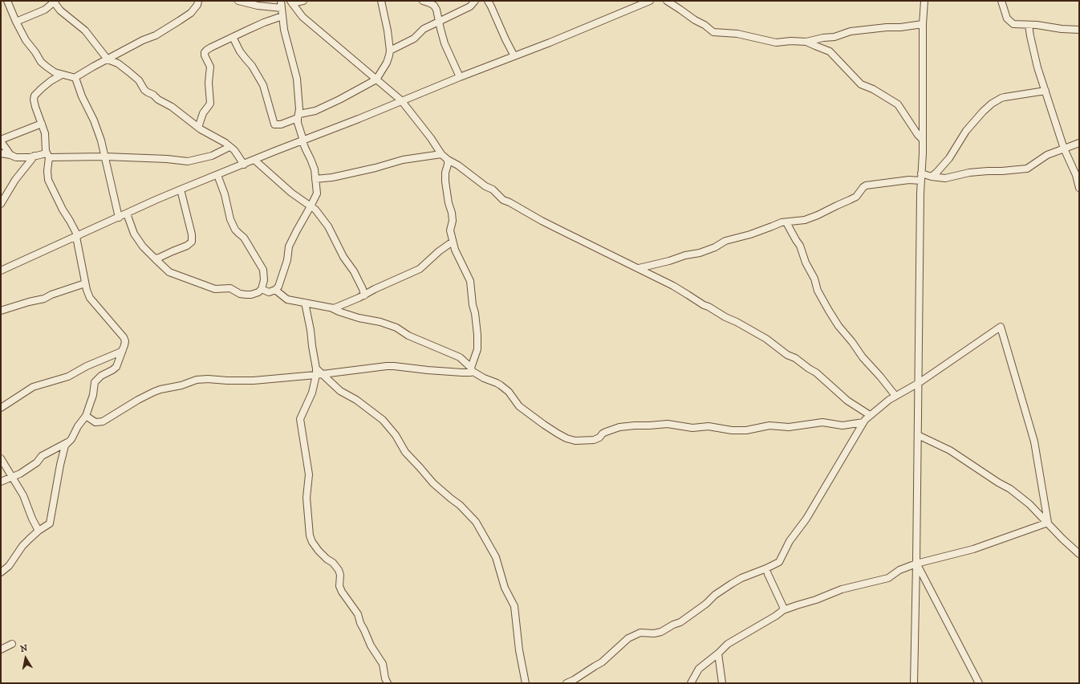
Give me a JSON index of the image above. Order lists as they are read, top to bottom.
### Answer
{
  "north": "top"
}
